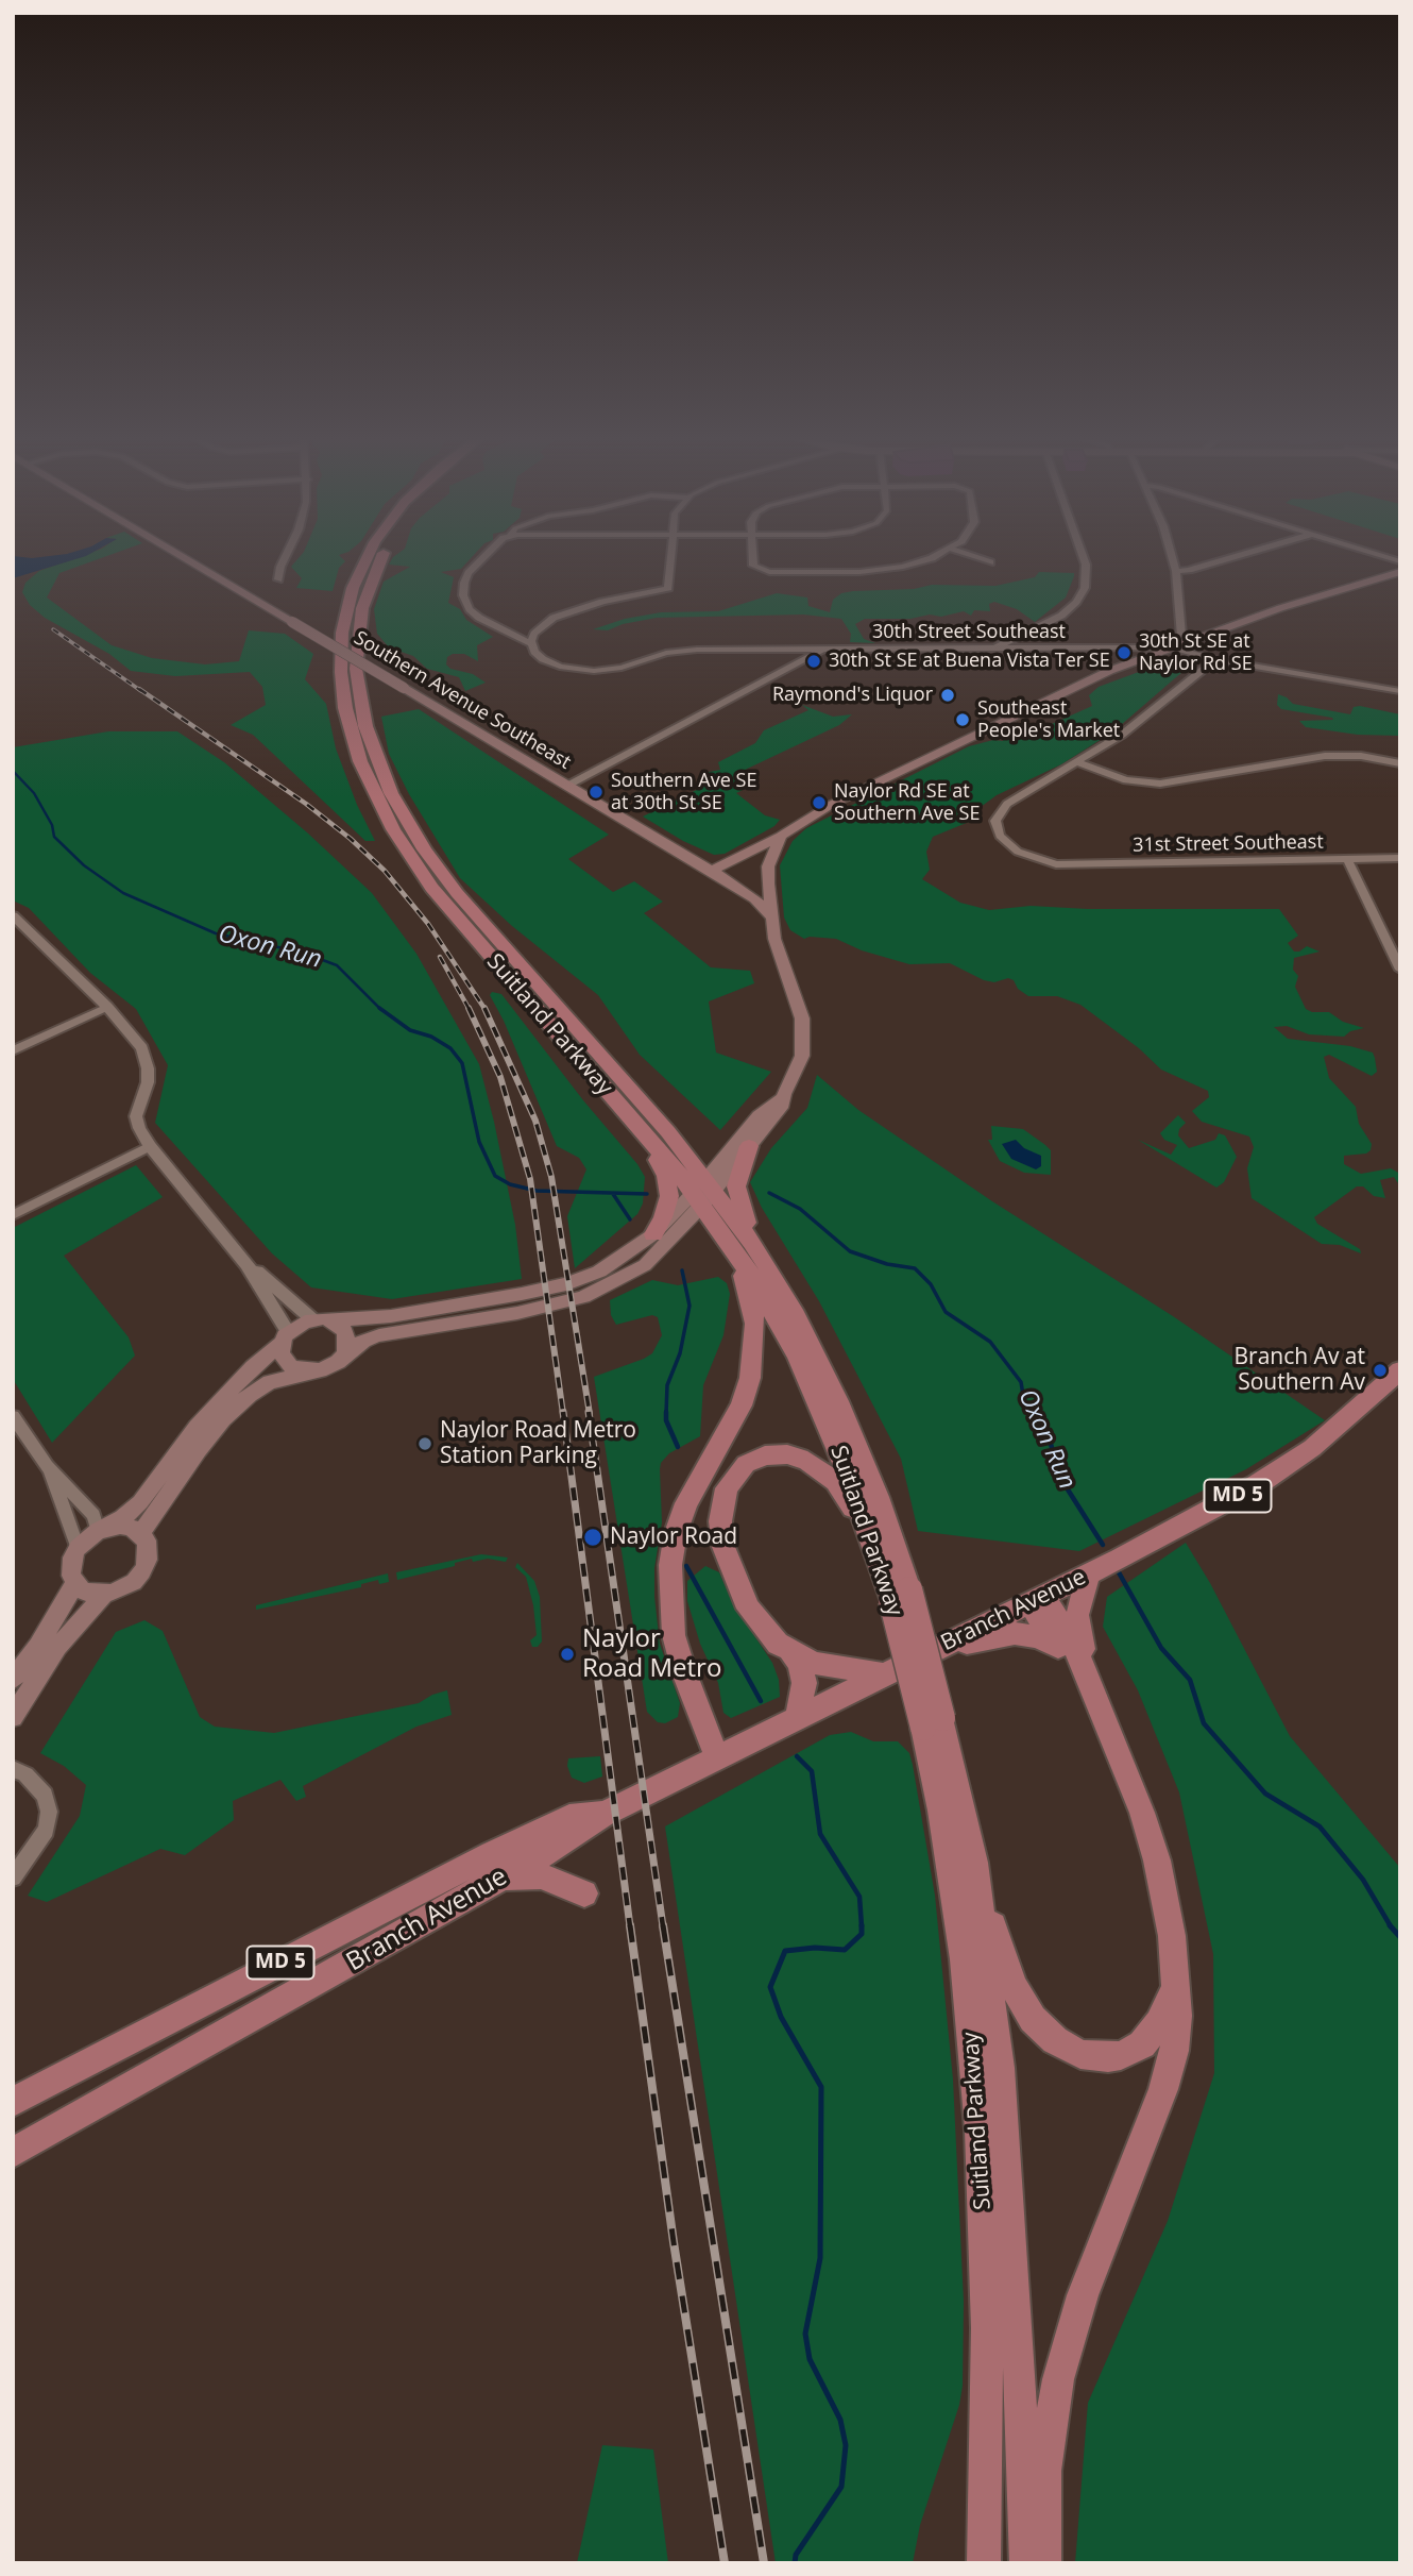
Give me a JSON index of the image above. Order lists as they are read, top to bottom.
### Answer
{
  "streets": {
    "highway": ["Suitland Parkway", "MD 5", "Branch Avenue"],
    "main road": ["Southern Avenue Southeast"],
    "street": ["30th Street Southeast", "31st Street Southeast"]
  },
  "crossings": [
    ["30th Street Southeast", "Southern Avenue Southeast"]
  ],
  "water": ["Oxon Run"],
  "places": [
    "30th St SE at Naylor Rd SE",
    "30th St SE at Buena Vista Ter SE",
    "Raymond's Liquor",
    "Southeast People's Market",
    "Southern Ave SE at 30th St SE",
    "Naylor Rd SE at Southern Ave SE",
    "Branch Av at Southern Av",
    "Naylor Road Metro Station Parking",
    "Naylor Road",
    "Naylor Road Metro"
  ]
}
